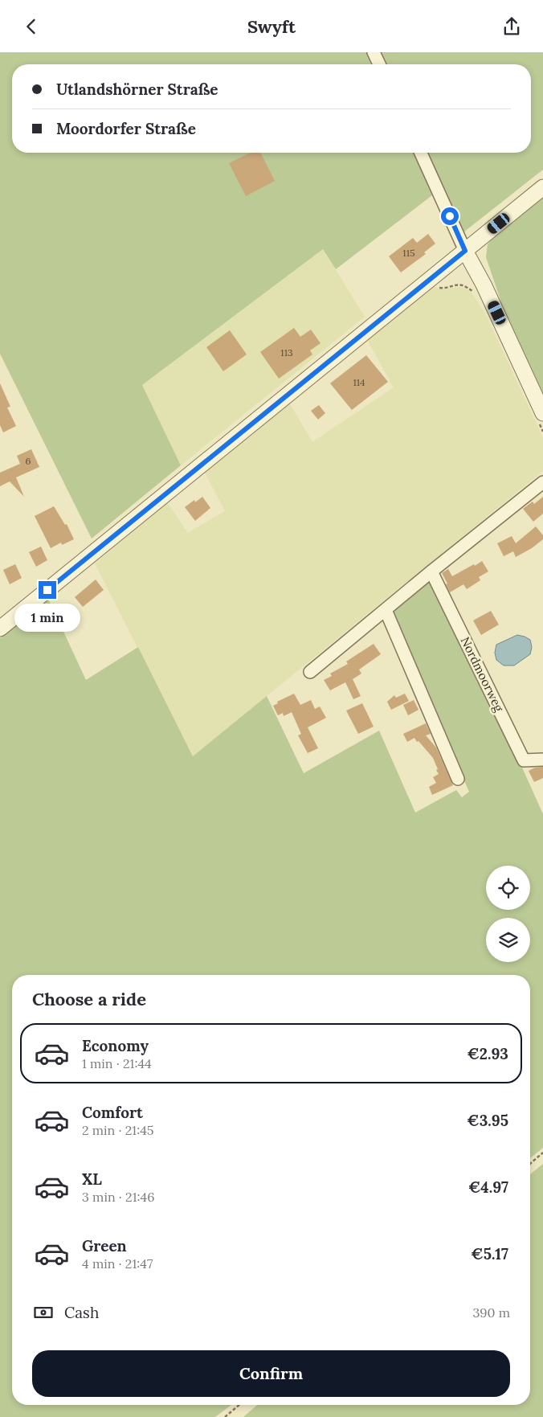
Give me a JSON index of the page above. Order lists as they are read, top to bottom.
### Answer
{
  "streets": {
    "street": ["Nordmoorweg"]
  },
  "house_numbers": [
    "115",
    "113",
    "114",
    "6"
  ],
  "page": {
    "header": "Swyft",
    "banner": ["Utlandshörner Straße", "Moordorfer Straße"],
    "bubble": "1 min",
    "heading": "Choose a ride",
    "list": [
      {
        "name": "Economy",
        "note": "1 min · 21:44",
        "value": "€2.93"
      },
      {
        "name": "Comfort",
        "note": "2 min · 21:45",
        "value": "€3.95"
      },
      {
        "name": "XL",
        "note": "3 min · 21:46",
        "value": "€4.97"
      },
      {
        "name": "Green",
        "note": "4 min · 21:47",
        "value": "€5.17"
      }
    ],
    "pay": ["Cash", "390 m"],
    "buttons": "Confirm"
  }
}
